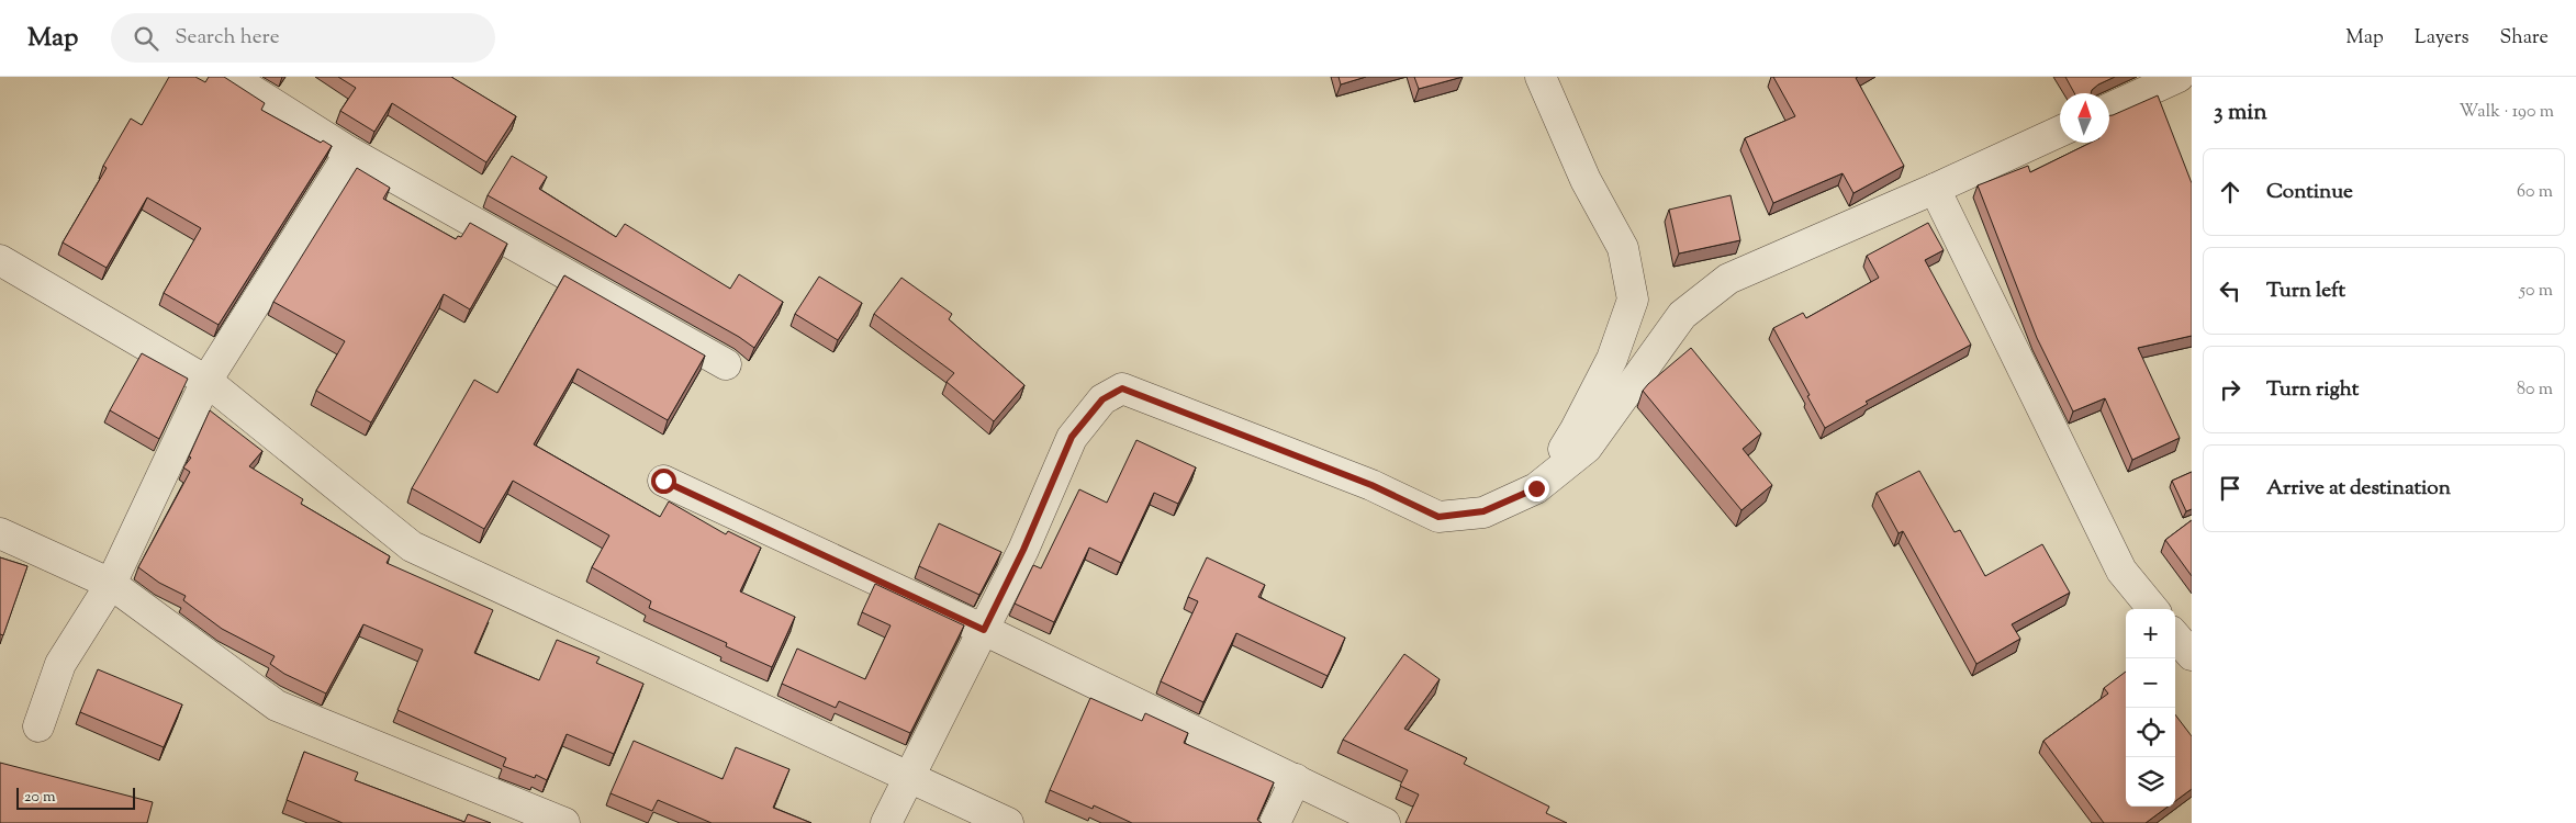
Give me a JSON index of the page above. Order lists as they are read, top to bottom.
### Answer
{
  "scale_bar": "20 m",
  "north": "top",
  "page": {
    "header": "Map",
    "search": "Search here",
    "nav": ["Map", "Layers", "Share"],
    "heading": ["3 min", "Walk · 190 m"],
    "list": [
      ["Continue", "60 m"],
      ["Turn left", "50 m"],
      ["Turn right", "80 m"],
      "Arrive at destination"
    ],
    "map_buttons": ["+", "−"],
    "scale": "20 m"
  }
}
